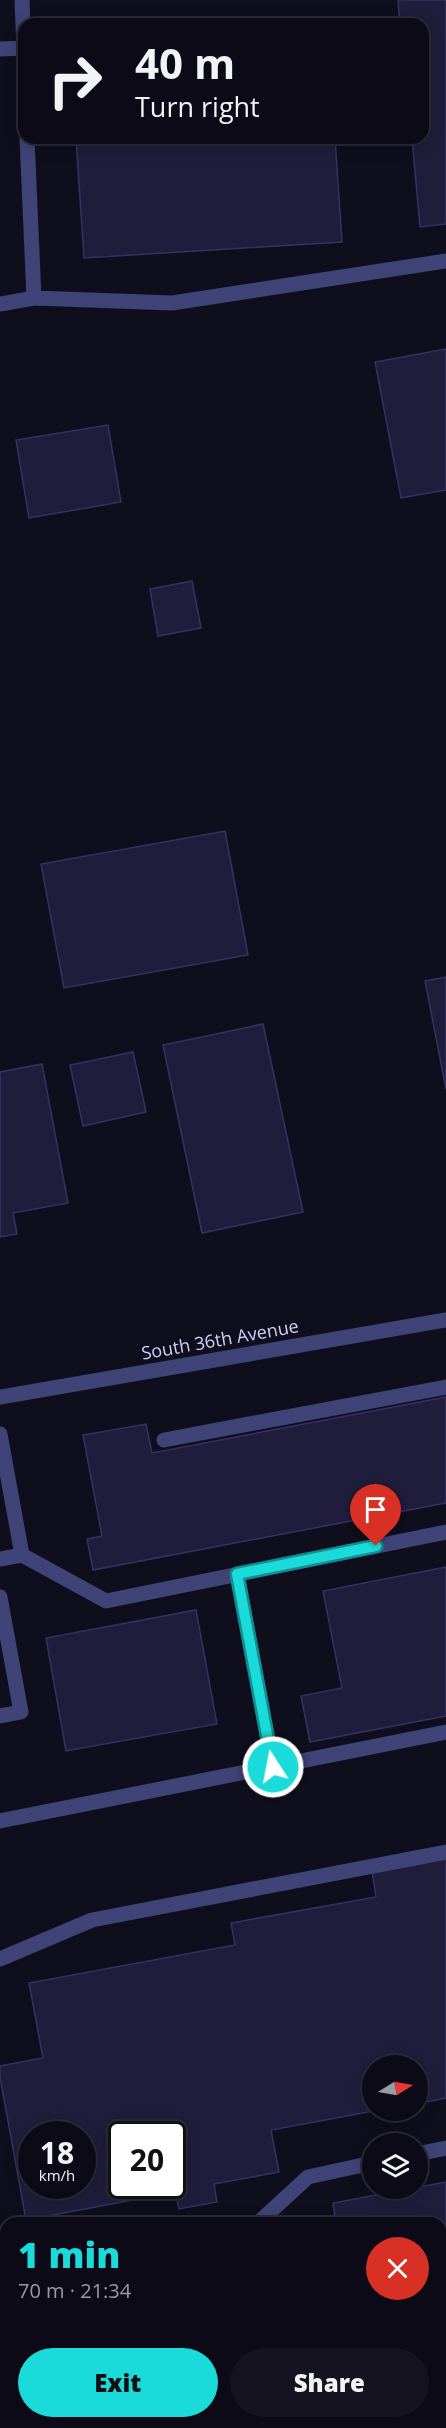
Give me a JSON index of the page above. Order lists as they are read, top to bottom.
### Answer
{
  "streets": {
    "street": ["South 36th Avenue"]
  },
  "north": "right",
  "page": {
    "turn": ["40 m", "Turn right"],
    "speed": "18 km/h",
    "limit": "20",
    "heading": ["1 min", "70 m · 21:34"],
    "buttons": ["Exit", "Share"]
  }
}
